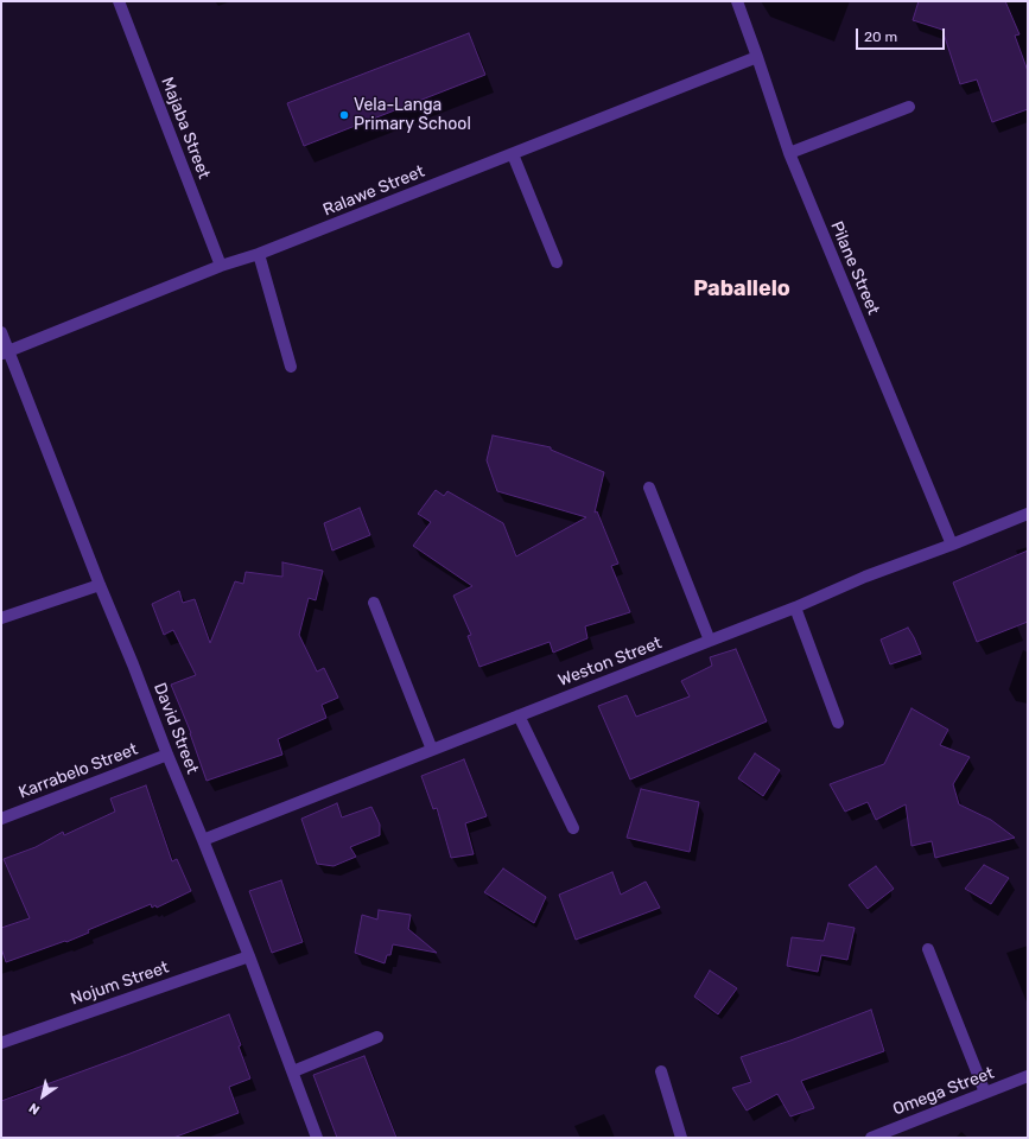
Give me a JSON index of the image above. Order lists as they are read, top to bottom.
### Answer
{
  "streets": {
    "street": [
      "Majaba Street",
      "Ralawe Street",
      "Pilane Street",
      "Weston Street",
      "David Street",
      "Karrabelo Street",
      "Nojum Street",
      "Omega Street"
    ]
  },
  "crossings": [
    ["Majaba Street", "Ralawe Street"],
    ["Ralawe Street", "Pilane Street"],
    ["Ralawe Street", "David Street"],
    ["Pilane Street", "Weston Street"],
    ["Weston Street", "David Street"],
    ["David Street", "Karrabelo Street"],
    ["David Street", "Nojum Street"]
  ],
  "districts": ["Paballelo"],
  "places": ["Vela-Langa Primary School"],
  "scale_bar": "20 m",
  "north": "bottom left"
}
